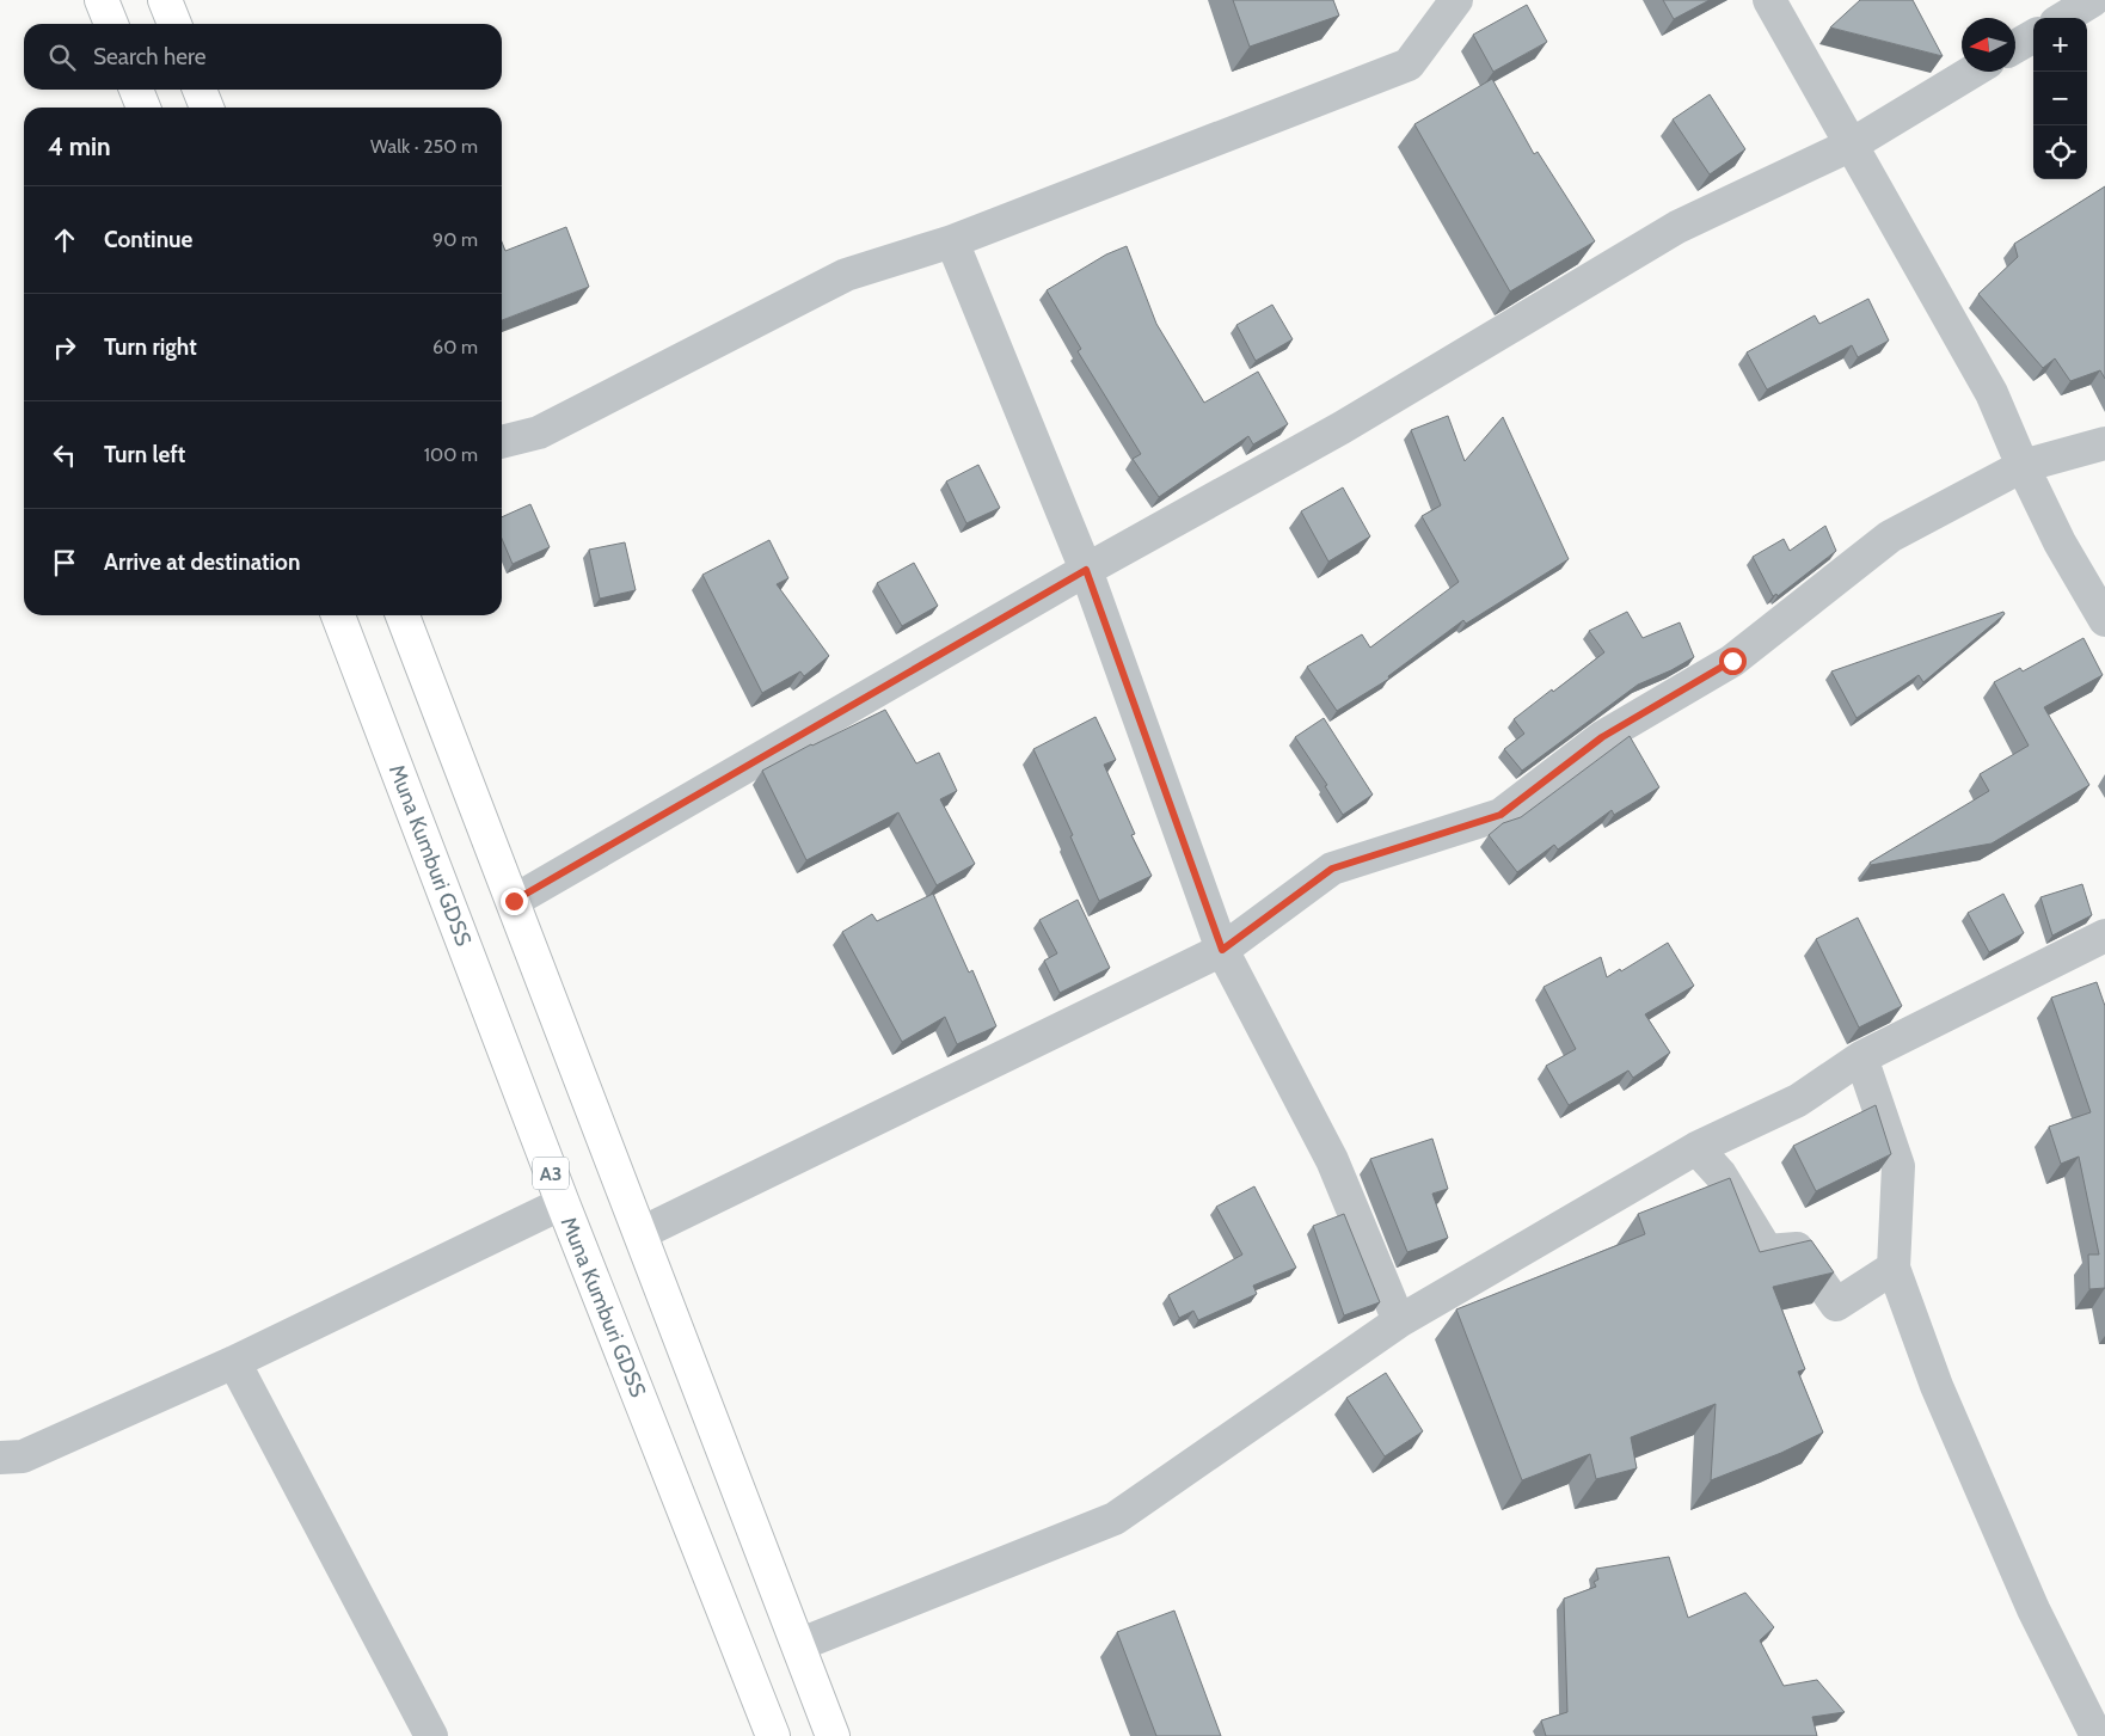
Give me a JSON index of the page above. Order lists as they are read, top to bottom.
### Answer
{
  "streets": {
    "highway": ["Muna Kumburi GDSS", "A3"]
  },
  "north": "left",
  "page": {
    "map_buttons": ["+", "−"],
    "search": "Search here",
    "heading": ["4 min", "Walk · 250 m"],
    "list": [
      ["Continue", "90 m"],
      ["Turn right", "60 m"],
      ["Turn left", "100 m"],
      "Arrive at destination"
    ]
  }
}
